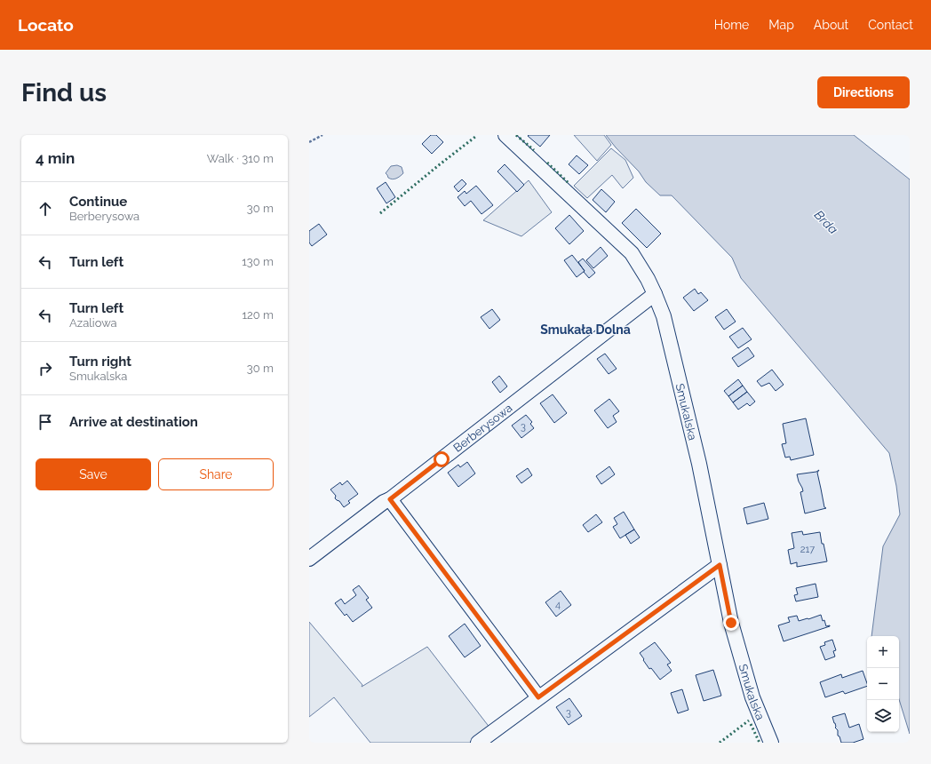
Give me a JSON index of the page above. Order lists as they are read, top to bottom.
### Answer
{
  "streets": {
    "street": ["Smukalska", "Berberysowa"]
  },
  "crossings": [
    ["Smukalska", "Berberysowa"]
  ],
  "districts": ["Smukała Dolna"],
  "water": ["Brda"],
  "house_numbers": [
    "3",
    "217",
    "4",
    "3"
  ],
  "page": {
    "header": "Locato",
    "nav": [
      "Home",
      "Map",
      "About",
      "Contact"
    ],
    "buttons": [
      "Directions",
      ["Save", "Share"]
    ],
    "title": "Find us",
    "heading": ["4 min", "Walk · 310 m"],
    "list": [
      ["Continue", "Berberysowa", "30 m"],
      ["Turn left", "130 m"],
      ["Turn left", "Azaliowa", "120 m"],
      ["Turn right", "Smukalska", "30 m"],
      "Arrive at destination"
    ],
    "map_buttons": ["+", "−"]
  }
}
